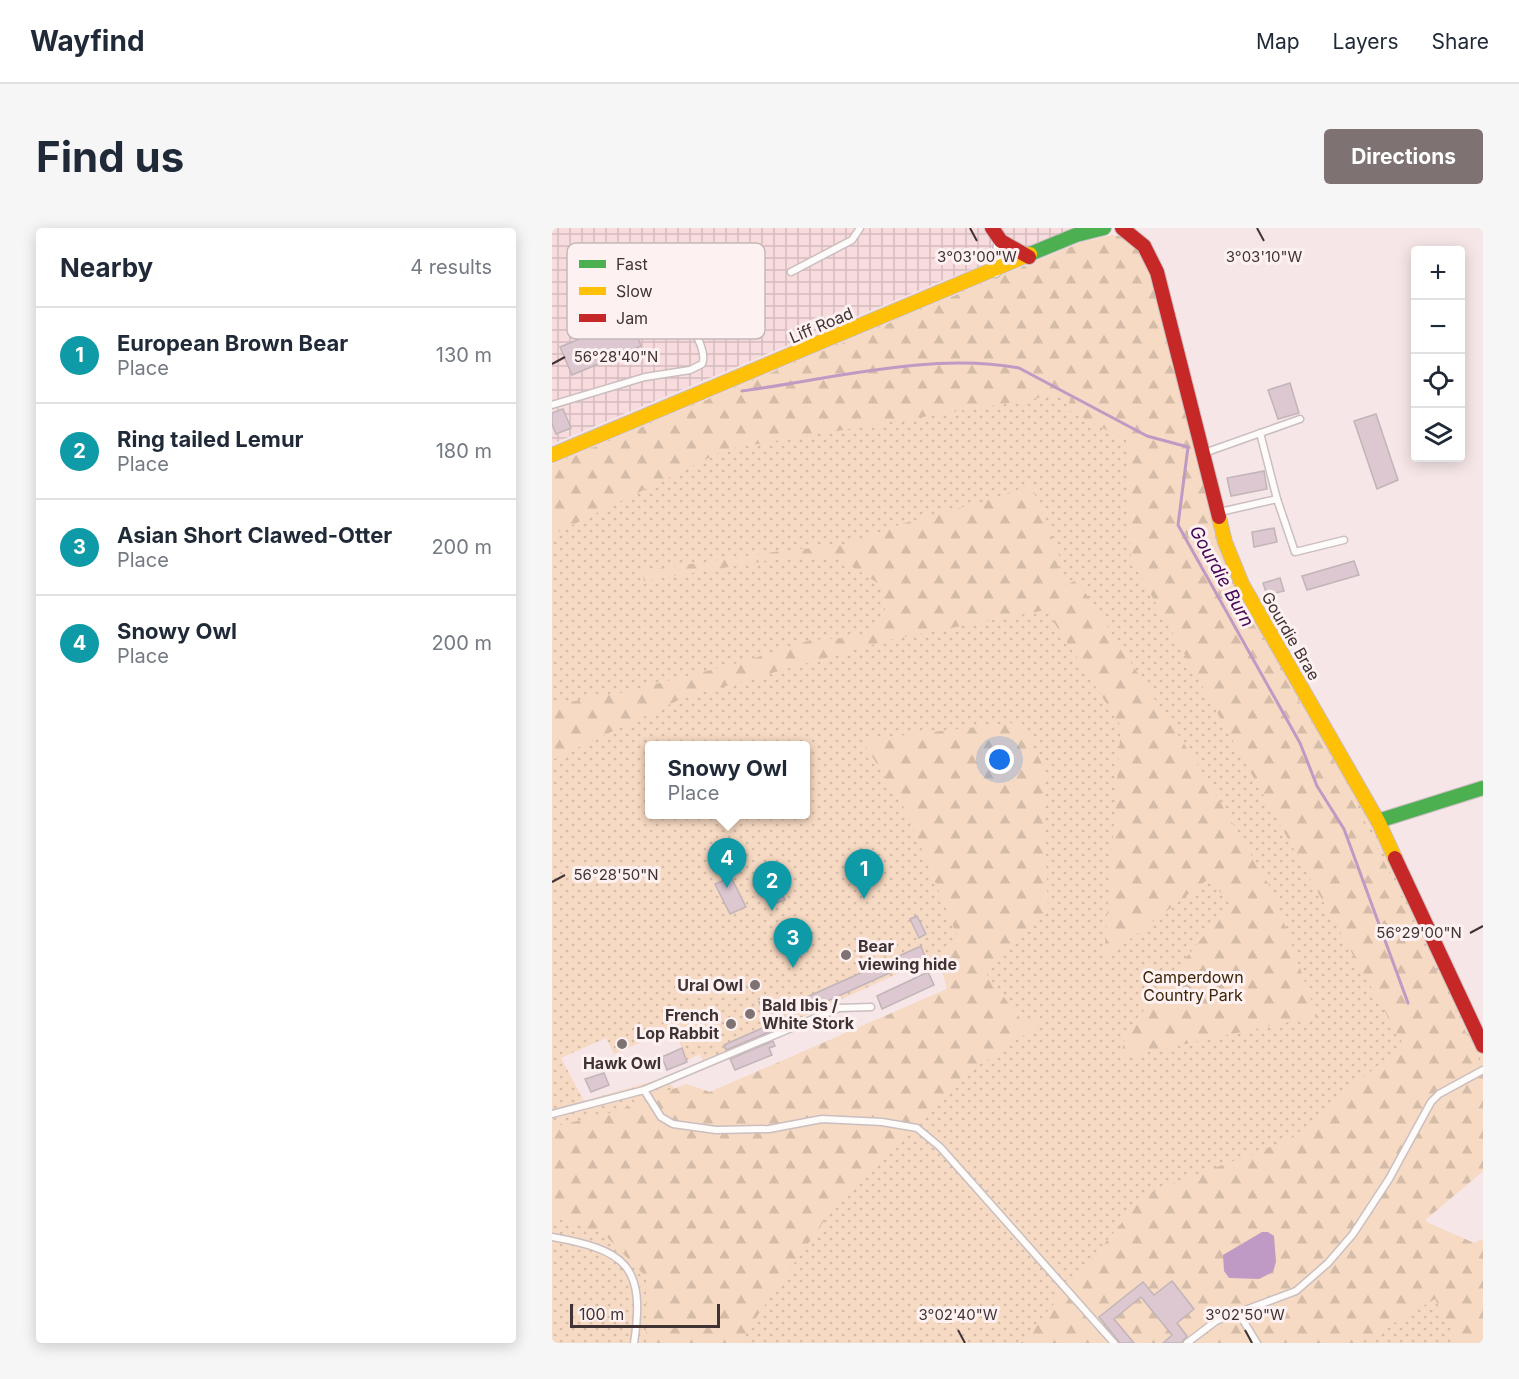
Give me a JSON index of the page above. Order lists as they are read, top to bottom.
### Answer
{
  "streets": {
    "street": ["Liff Road", "Gourdie Brae"]
  },
  "water": ["Gourdie Burn"],
  "parks": ["Camperdown Country Park"],
  "places": [
    "Bear viewing hide",
    "Ural Owl",
    "Bald Ibis / White Stork",
    "French Lop Rabbit",
    "Hawk Owl"
  ],
  "legend": ["Fast", "Slow", "Jam"],
  "scale_bar": "100 m",
  "page": {
    "header": "Wayfind",
    "nav": ["Map", "Layers", "Share"],
    "buttons": "Directions",
    "title": "Find us",
    "heading": ["Nearby", "4 results"],
    "map_buttons": ["+", "−"],
    "list": [
      {
        "mark": "1",
        "name": "European Brown Bear",
        "note": "Place",
        "value": "130 m"
      },
      {
        "mark": "2",
        "name": "Ring tailed Lemur",
        "note": "Place",
        "value": "180 m"
      },
      {
        "mark": "3",
        "name": "Asian Short Clawed-Otter",
        "note": "Place",
        "value": "200 m"
      },
      {
        "mark": "4",
        "name": "Snowy Owl",
        "note": "Place",
        "value": "200 m"
      }
    ],
    "popup": ["Snowy Owl", "Place"],
    "pins": [
      "4",
      "1",
      "2",
      "3"
    ],
    "scale": "100 m"
  },
  "coordinates": [
    "3°03'00\"W",
    "3°03'10\"W",
    "56°28'40\"N",
    "56°28'50\"N",
    "56°29'00\"N",
    "3°02'40\"W",
    "3°02'50\"W"
  ]
}
